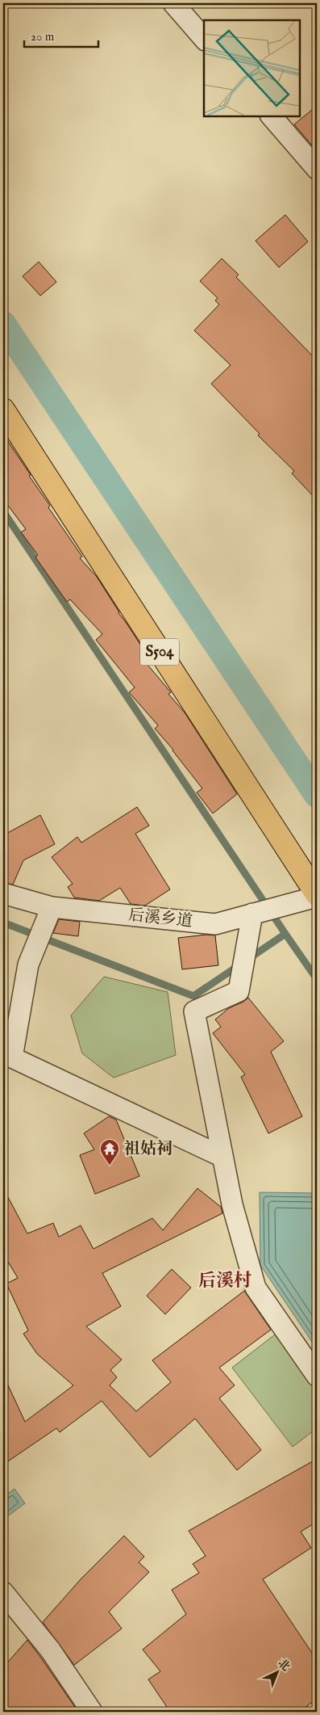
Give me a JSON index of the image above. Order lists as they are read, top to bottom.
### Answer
{
  "streets": {
    "main road": ["S504"],
    "street": ["后溪乡道"]
  },
  "crossings": [
    ["S504", "后溪乡道"]
  ],
  "districts": ["后溪村"],
  "places": {
    "temple": ["祖姑祠"]
  },
  "scale_bar": "20 m",
  "north": "top right"
}
